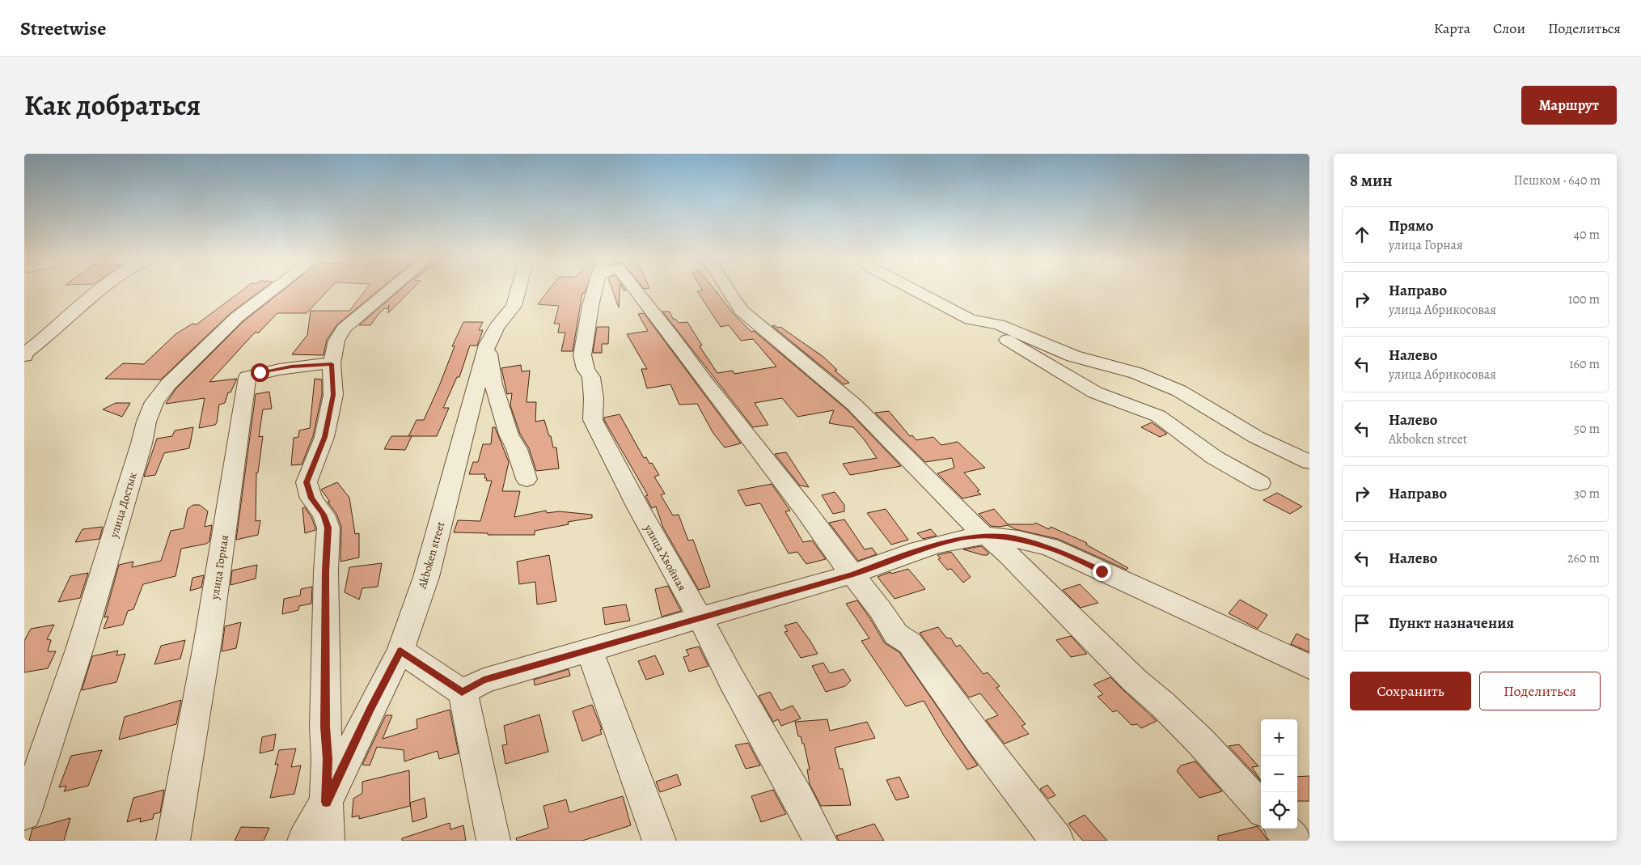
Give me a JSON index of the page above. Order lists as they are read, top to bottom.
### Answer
{
  "streets": {
    "street": [
      "улица Достык",
      "Akboken street",
      "улица Хвойная",
      "улица Горная"
    ]
  },
  "page": {
    "header": "Streetwise",
    "nav": ["Карта", "Слои", "Поделиться"],
    "title": "Как добраться",
    "buttons": [
      "Маршрут",
      ["Сохранить", "Поделиться"]
    ],
    "heading": ["8 мин", "Пешком · 640 m"],
    "list": [
      ["Прямо", "улица Горная", "40 m"],
      ["Направо", "улица Абрикосовая", "100 m"],
      ["Налево", "улица Абрикосовая", "160 m"],
      ["Налево", "Akboken street", "50 m"],
      ["Направо", "30 m"],
      ["Налево", "260 m"],
      "Пункт назначения"
    ],
    "map_buttons": ["+", "−"]
  }
}
